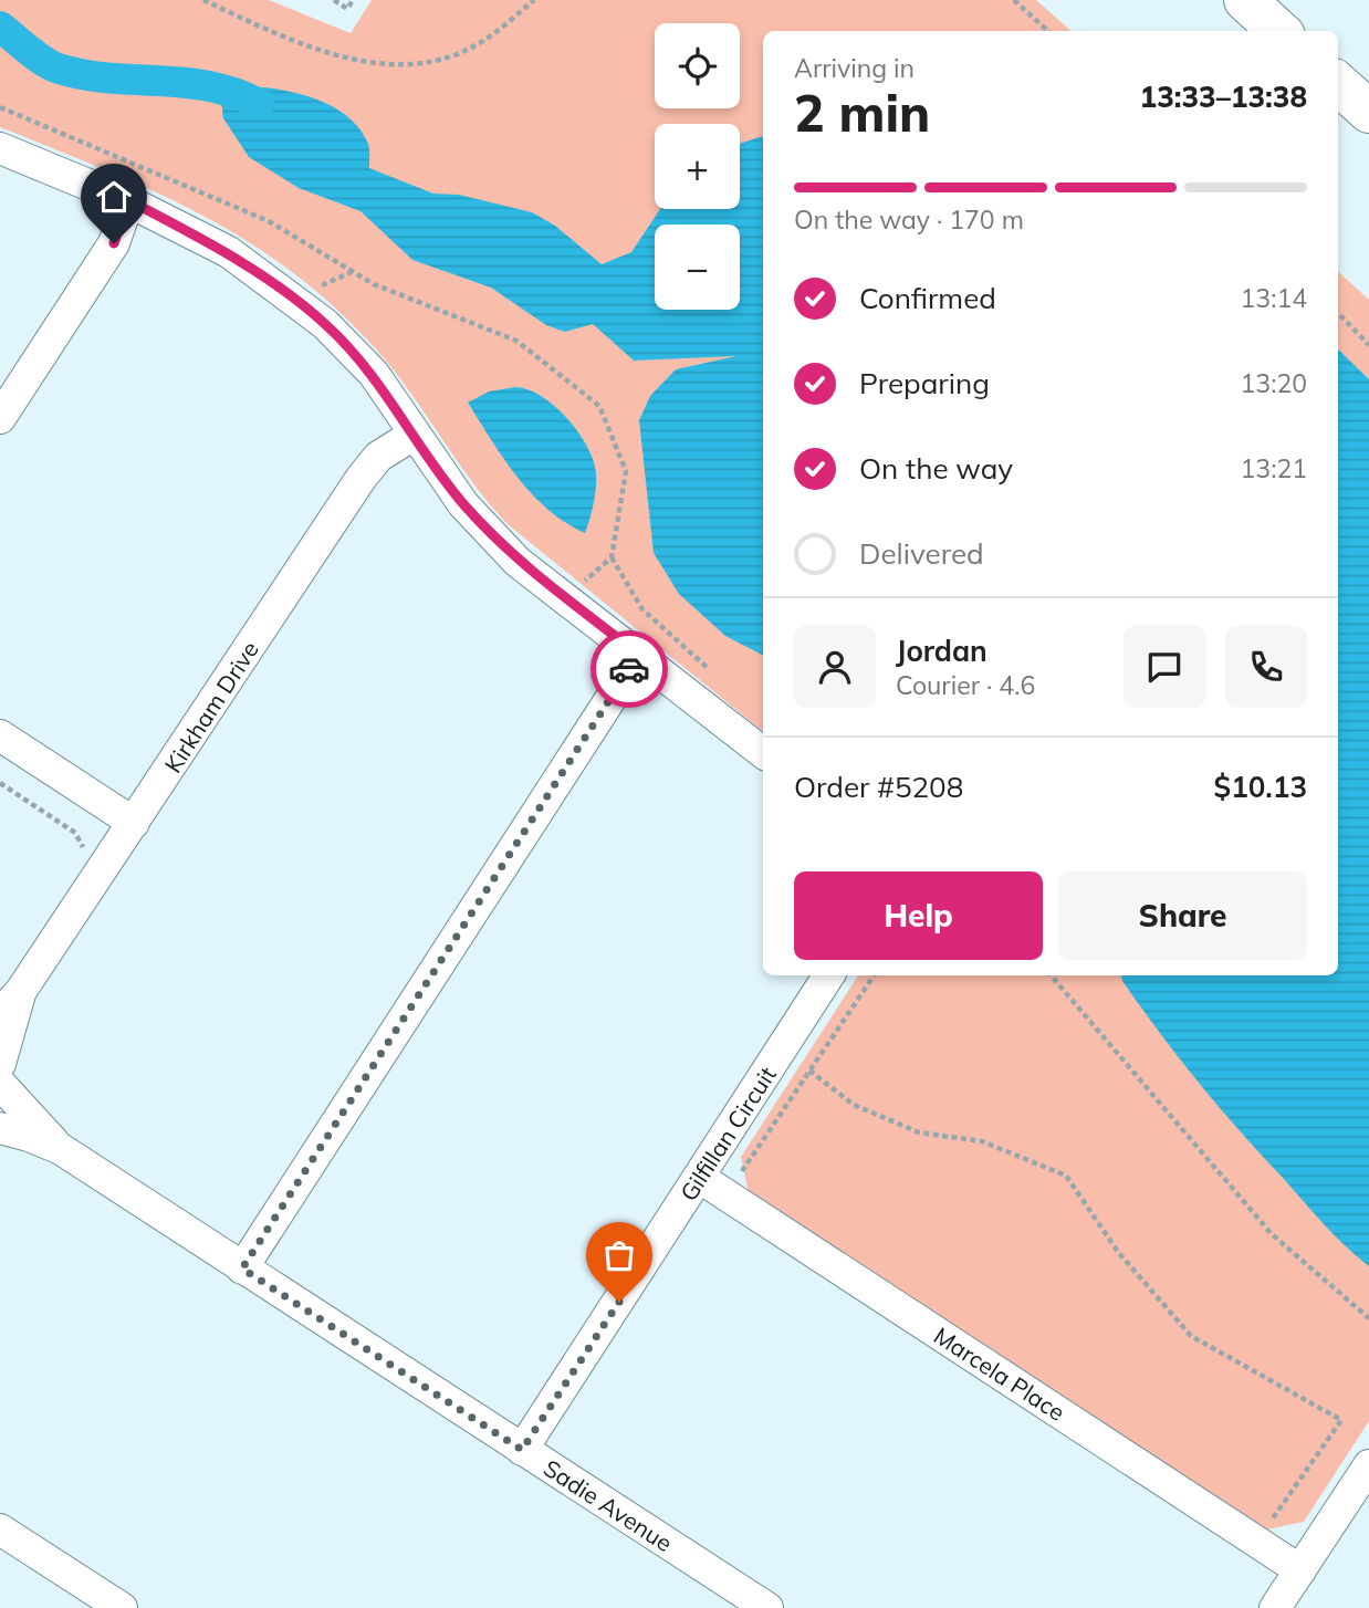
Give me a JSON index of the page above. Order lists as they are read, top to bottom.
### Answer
{
  "streets": {
    "street": [
      "Kirkham Drive",
      "Gilfillan Circuit",
      "Marcela Place",
      "Sadie Avenue"
    ]
  },
  "crossings": [
    ["Gilfillan Circuit", "Marcela Place"],
    ["Gilfillan Circuit", "Sadie Avenue"]
  ],
  "page": {
    "map_buttons": ["+", "−"],
    "heading": ["2 min", "Arriving in", "13:33–13:38"],
    "panel": [
      "Jordan",
      "Courier · 4.6",
      "Order #5208",
      "$10.13"
    ],
    "bar": "On the way · 170 m",
    "list": [
      ["Confirmed", "13:14"],
      ["Preparing", "13:20"],
      ["On the way", "13:21"],
      "Delivered"
    ],
    "buttons": ["Help", "Share"]
  }
}
